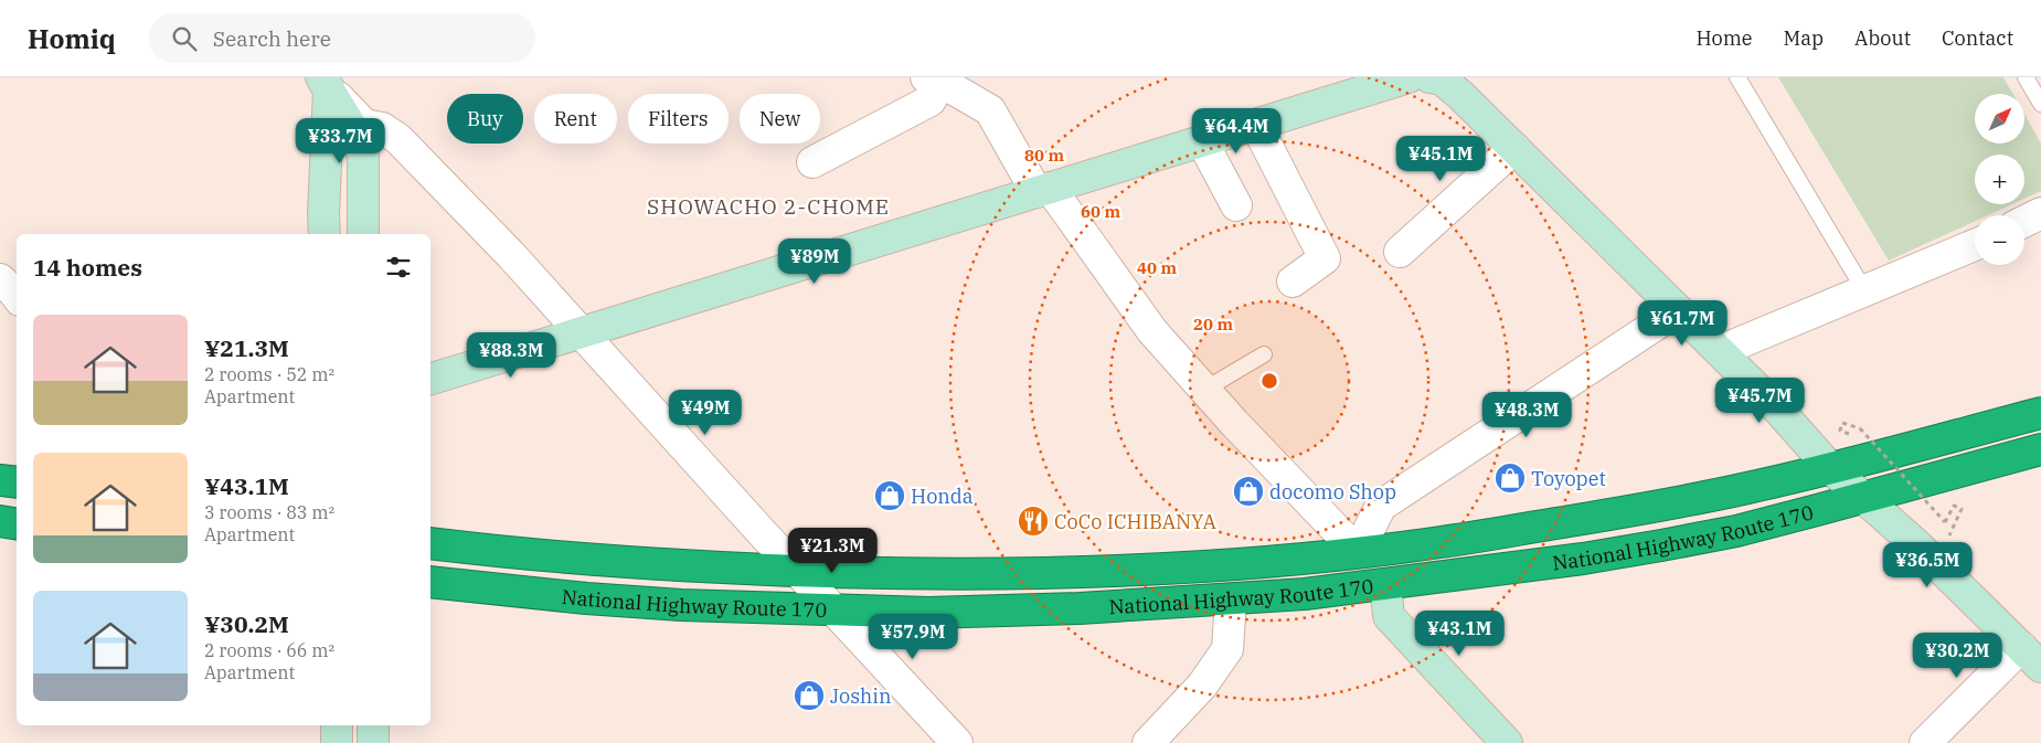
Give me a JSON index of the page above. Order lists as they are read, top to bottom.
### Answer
{
  "streets": {
    "highway": ["National Highway Route 170"]
  },
  "districts": ["SHOWACHO 2-CHOME"],
  "places": {
    "shop": [
      "Toyopet",
      "docomo Shop",
      "Honda",
      "Joshin"
    ],
    "restaurant": ["CoCo ICHIBANYA"]
  },
  "north": "top right",
  "page": {
    "header": "Homiq",
    "search": "Search here",
    "nav": [
      "Home",
      "Map",
      "About",
      "Contact"
    ],
    "map_buttons": ["+", "−"],
    "chip": [
      "Buy",
      "Rent",
      "Filters",
      "New"
    ],
    "price": [
      "¥64.4M",
      "¥33.7M",
      "¥45.1M",
      "¥89M",
      "¥61.7M",
      "¥88.3M",
      "¥45.7M",
      "¥49M",
      "¥48.3M",
      "¥21.3M",
      "¥36.5M",
      "¥43.1M",
      "¥57.9M",
      "¥30.2M"
    ],
    "heading": "14 homes",
    "list": [
      {
        "name": "¥21.3M",
        "note": "2 rooms · 52 m² · Apartment"
      },
      {
        "name": "¥43.1M",
        "note": "3 rooms · 83 m² · Apartment"
      },
      {
        "name": "¥30.2M",
        "note": "2 rooms · 66 m² · Apartment"
      }
    ]
  },
  "rings": [
    "80 m",
    "60 m",
    "40 m",
    "20 m"
  ]
}
